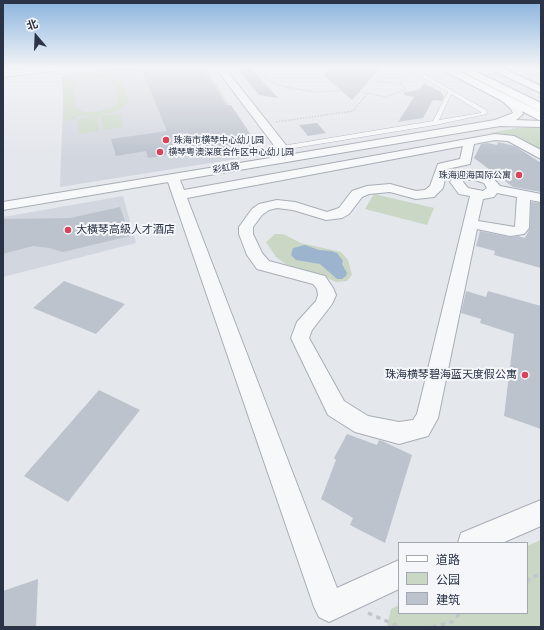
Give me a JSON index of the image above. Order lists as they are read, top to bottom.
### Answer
{
  "streets": {
    "street": ["彩虹路"]
  },
  "places": [
    "珠海市横琴中心幼儿园",
    "横琴粤澳深度合作区中心幼儿园",
    "珠海迎海国际公寓",
    "大橫琴高級人才酒店",
    "珠海横琴碧海蓝天度假公寓"
  ],
  "legend": ["道路", "公园", "建筑"],
  "north": "top"
}
